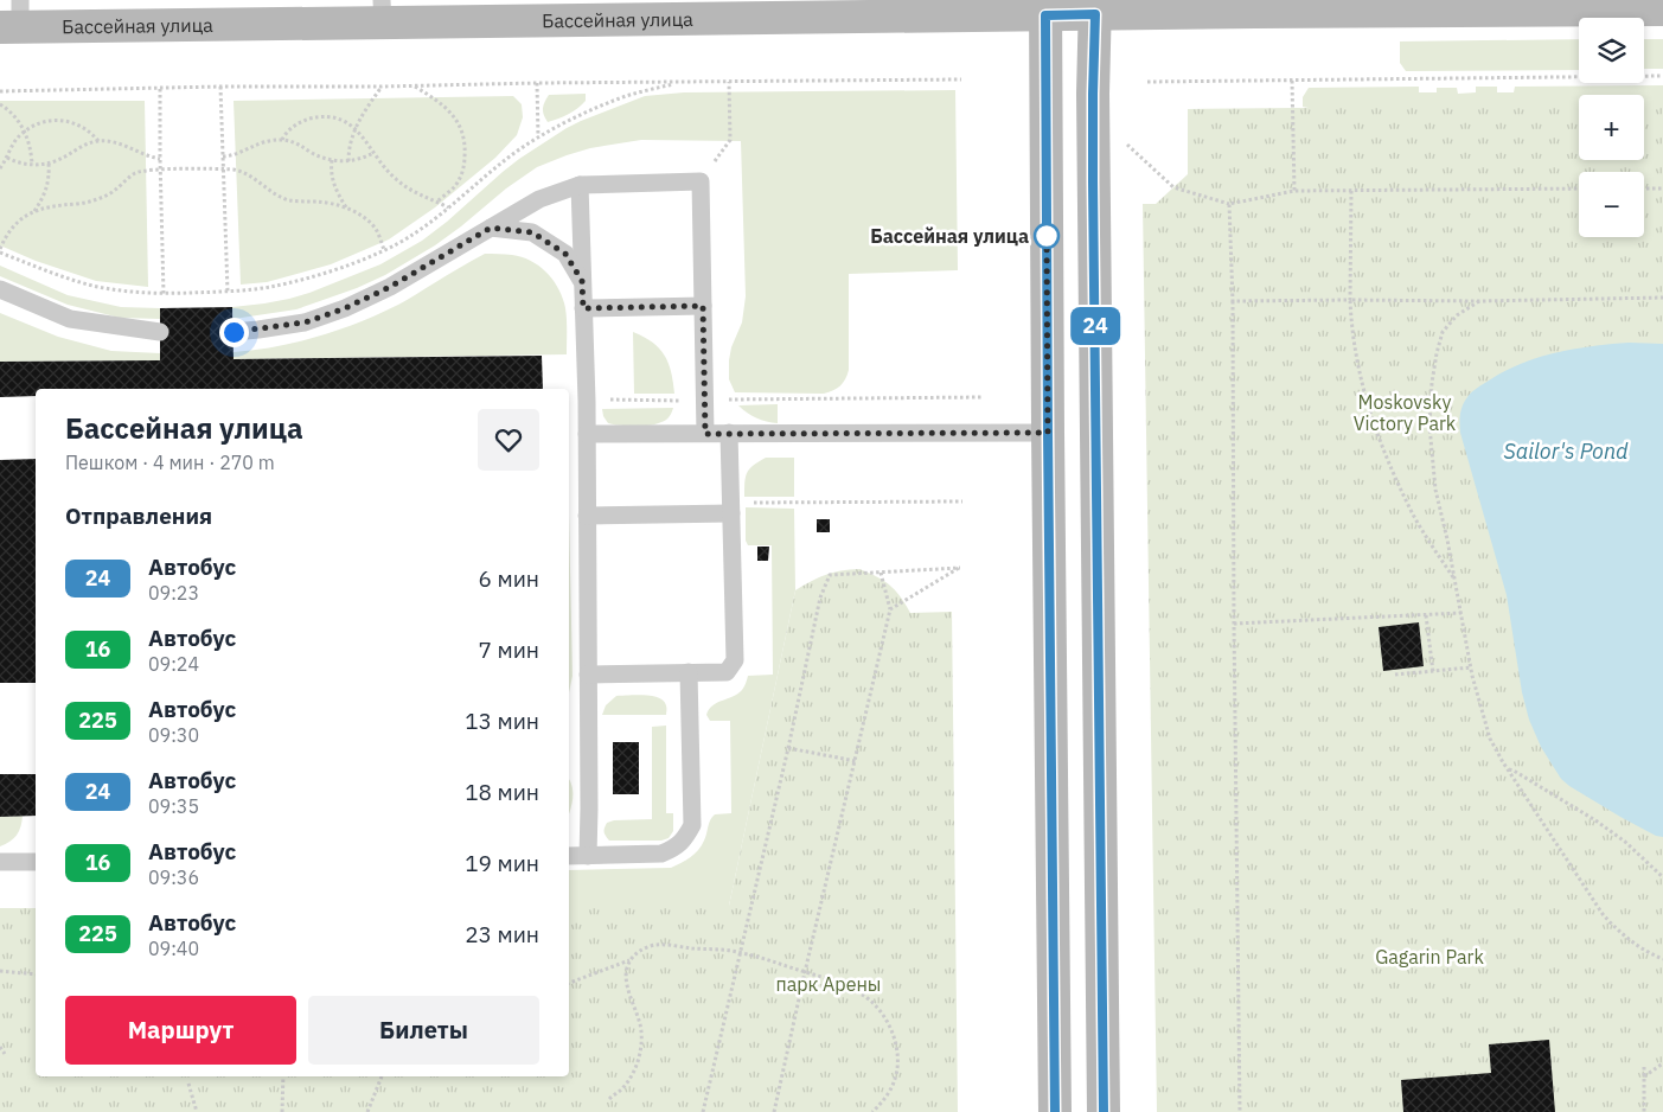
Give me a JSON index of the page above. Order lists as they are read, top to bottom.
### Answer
{
  "streets": {
    "main road": ["Бассейная улица"]
  },
  "water": ["Sailor's Pond"],
  "parks": ["Moskovsky Victory Park", "Gagarin Park", "парк Арены"],
  "places": ["Бассейная улица"],
  "lines": ["bus line 24"],
  "page": {
    "on_map": "24",
    "map_buttons": ["+", "−"],
    "heading": [
      ["Бассейная улица", "Пешком · 4 мин · 270 m"],
      "Отправления"
    ],
    "list": [
      {
        "mark": "24",
        "name": "Автобус",
        "note": "09:23",
        "value": "6 мин"
      },
      {
        "mark": "16",
        "name": "Автобус",
        "note": "09:24",
        "value": "7 мин"
      },
      {
        "mark": "225",
        "name": "Автобус",
        "note": "09:30",
        "value": "13 мин"
      },
      {
        "mark": "24",
        "name": "Автобус",
        "note": "09:35",
        "value": "18 мин"
      },
      {
        "mark": "16",
        "name": "Автобус",
        "note": "09:36",
        "value": "19 мин"
      },
      {
        "mark": "225",
        "name": "Автобус",
        "note": "09:40",
        "value": "23 мин"
      }
    ],
    "buttons": ["Маршрут", "Билеты"]
  }
}
